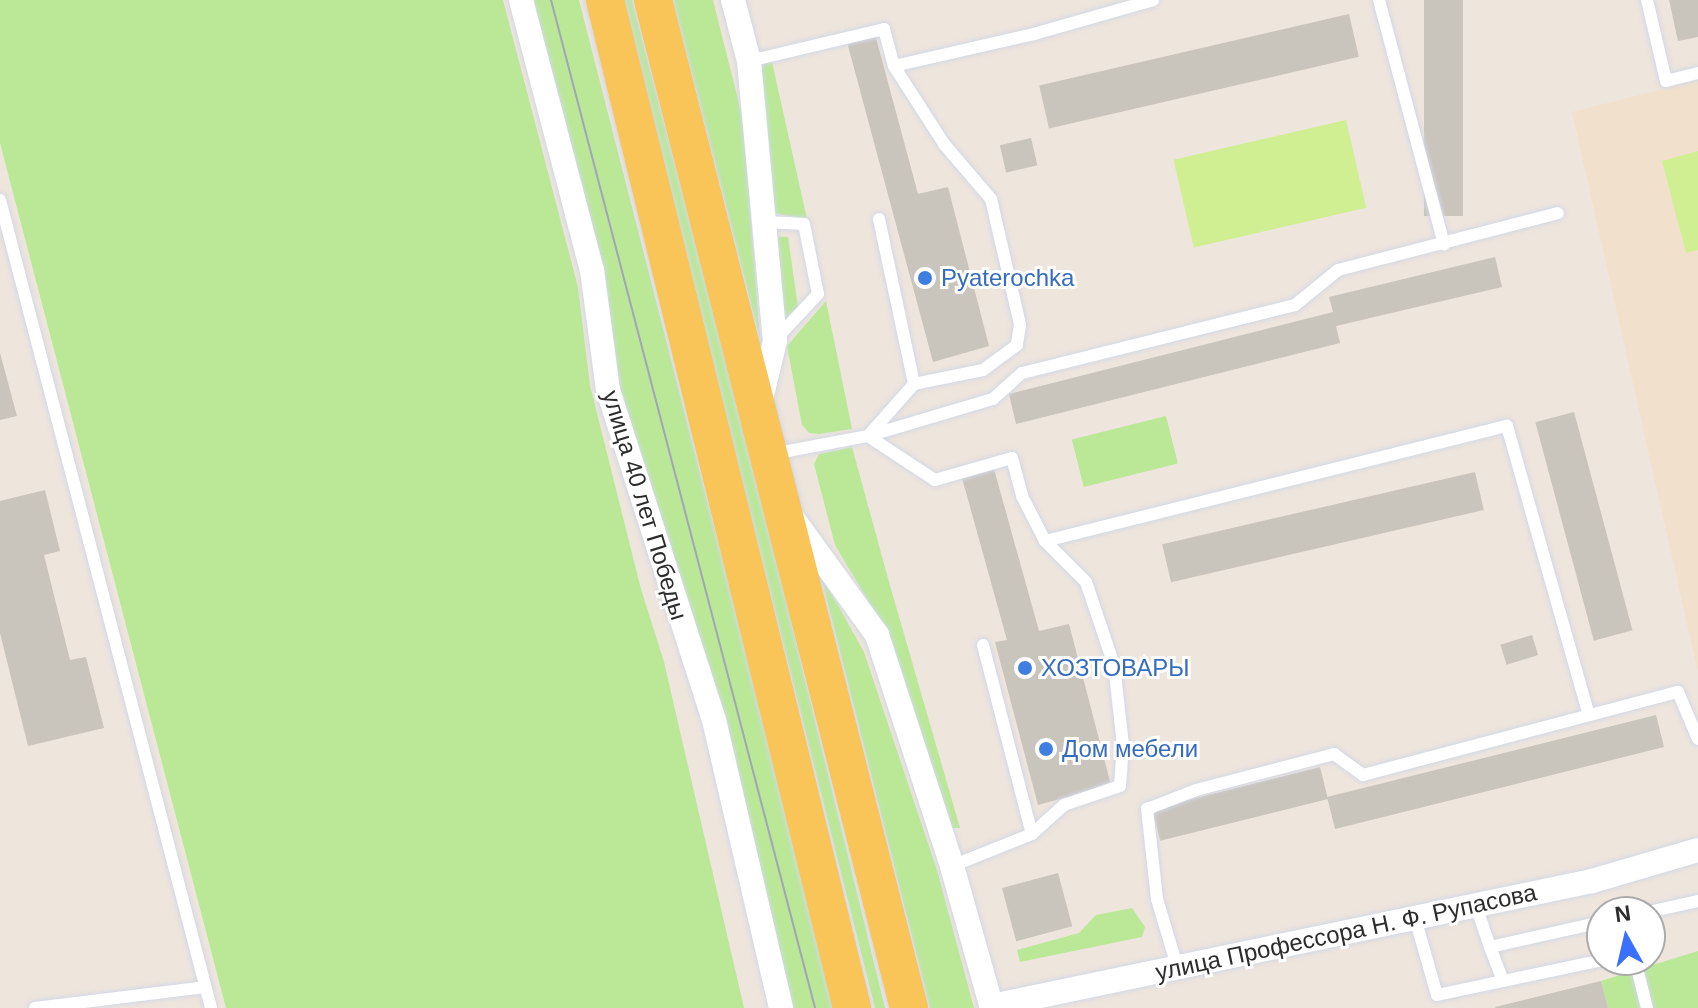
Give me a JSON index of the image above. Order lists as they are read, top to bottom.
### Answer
{
  "streets": {
    "street": ["улица 40 лет Победы", "улица Профессора Н. Ф. Рупасова"]
  },
  "places": ["Pyaterochka", "ХОЗТОВАРЫ", "Дом мебели"],
  "north": "top"
}
